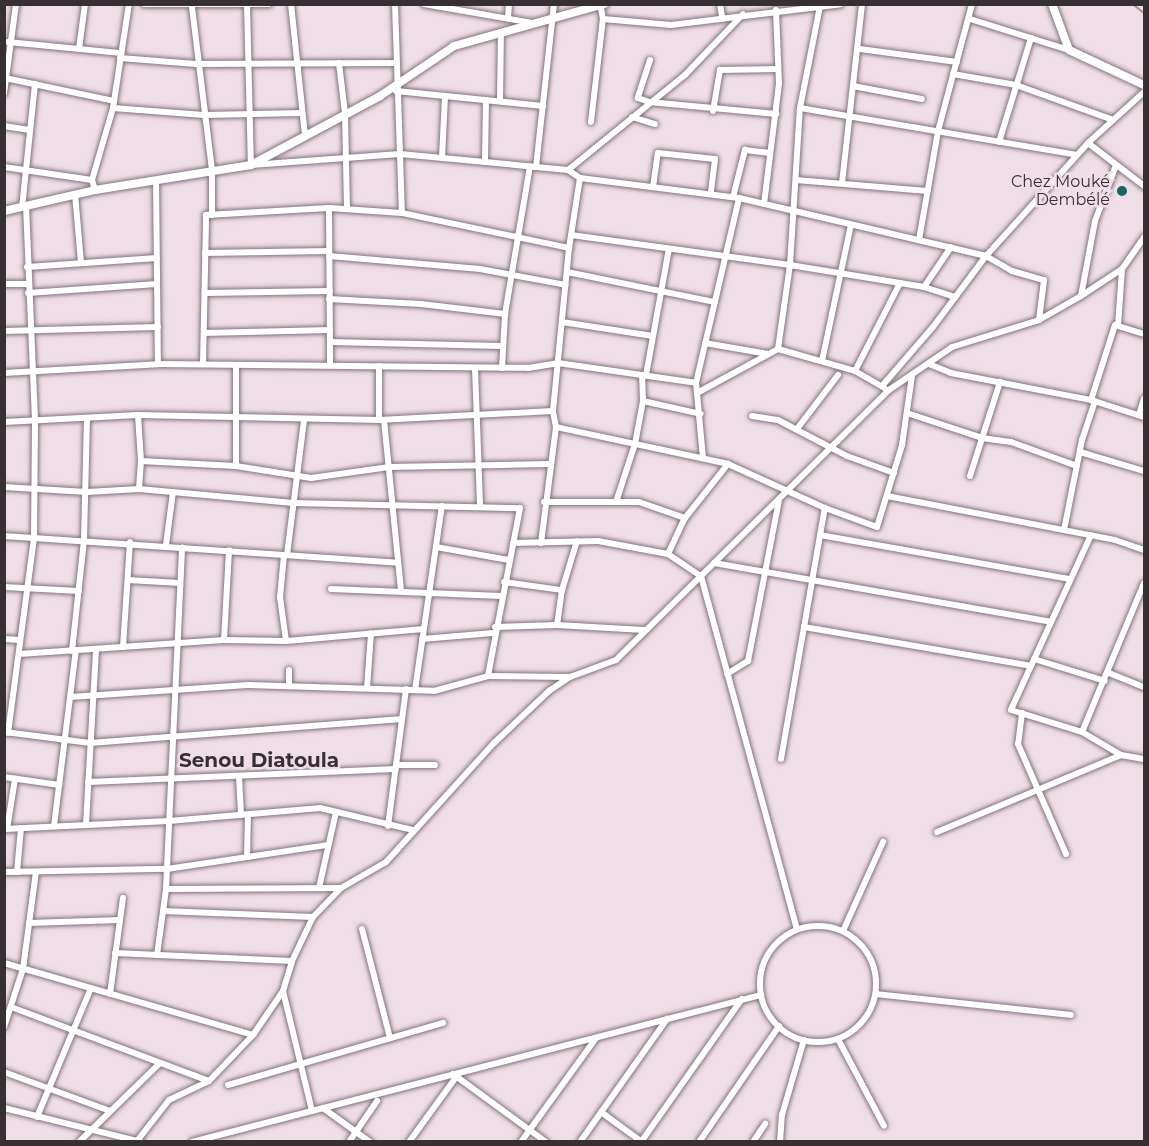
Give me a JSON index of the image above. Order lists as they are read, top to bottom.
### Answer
{
  "districts": ["Senou Diatoula"],
  "places": ["Chez Mouké Dembélé"]
}
